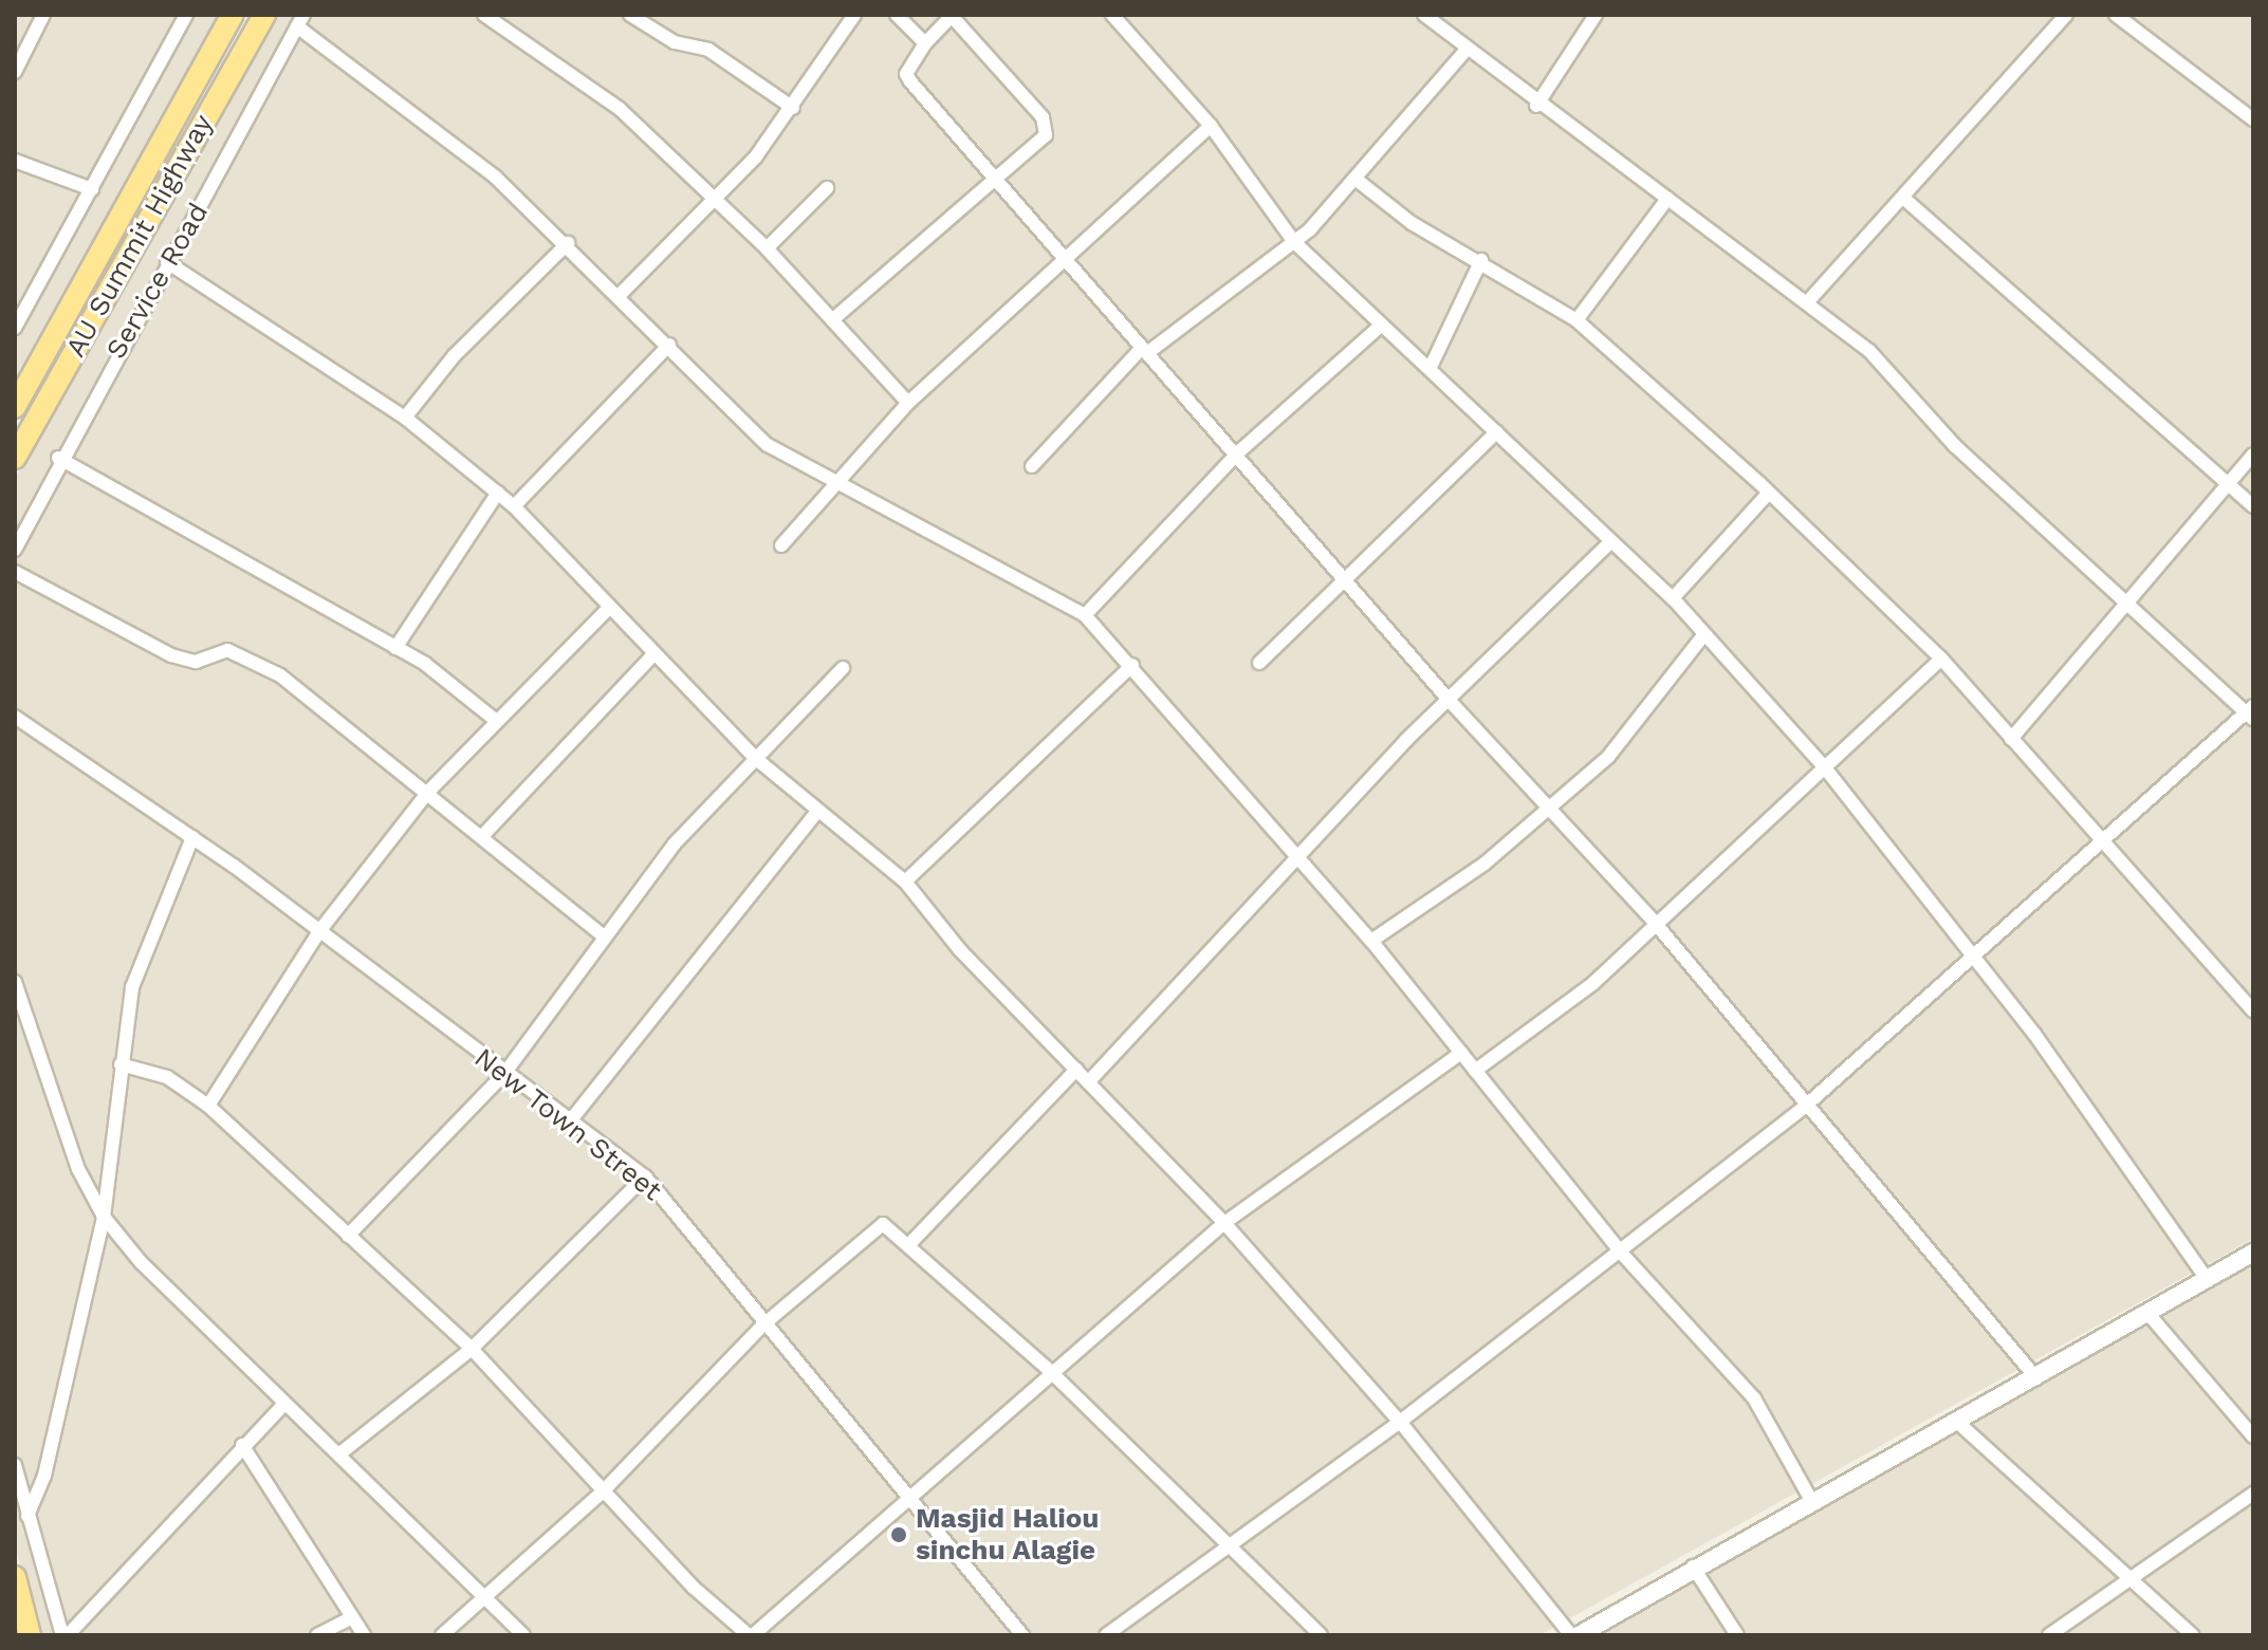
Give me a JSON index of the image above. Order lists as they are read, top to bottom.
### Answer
{
  "streets": {
    "main road": ["AU Summit Highway"],
    "street": ["Service Road", "New Town Street"]
  },
  "places": ["Masjid Haliou sinchu Alagie"]
}
